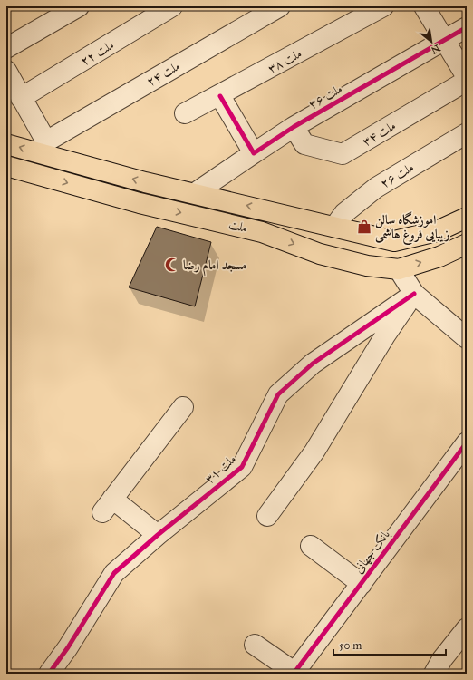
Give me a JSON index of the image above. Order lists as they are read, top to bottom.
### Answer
{
  "streets": {
    "main road": ["ملت"],
    "street": [
      "ملت ۲۲",
      "ملت ۳۸",
      "ملت ۲۴",
      "ملت ۳۶",
      "ملت ۳۴",
      "ملت ۲۶",
      "ملت ۳۱",
      "بانک جهانی"
    ]
  },
  "crossings": [
    ["ملت ۲۴", "ملت"],
    ["ملت ۳۶", "ملت ۳۴"],
    ["ملت ۳۶", "ملت"],
    ["ملت ۲۶", "ملت"]
  ],
  "places": {
    "shop": ["اموزشگاه سالن زیبایی فروغ هاشمی"],
    "mosque": ["مسجد امام رضا"]
  },
  "scale_bar": "50 m",
  "north": "bottom right"
}
